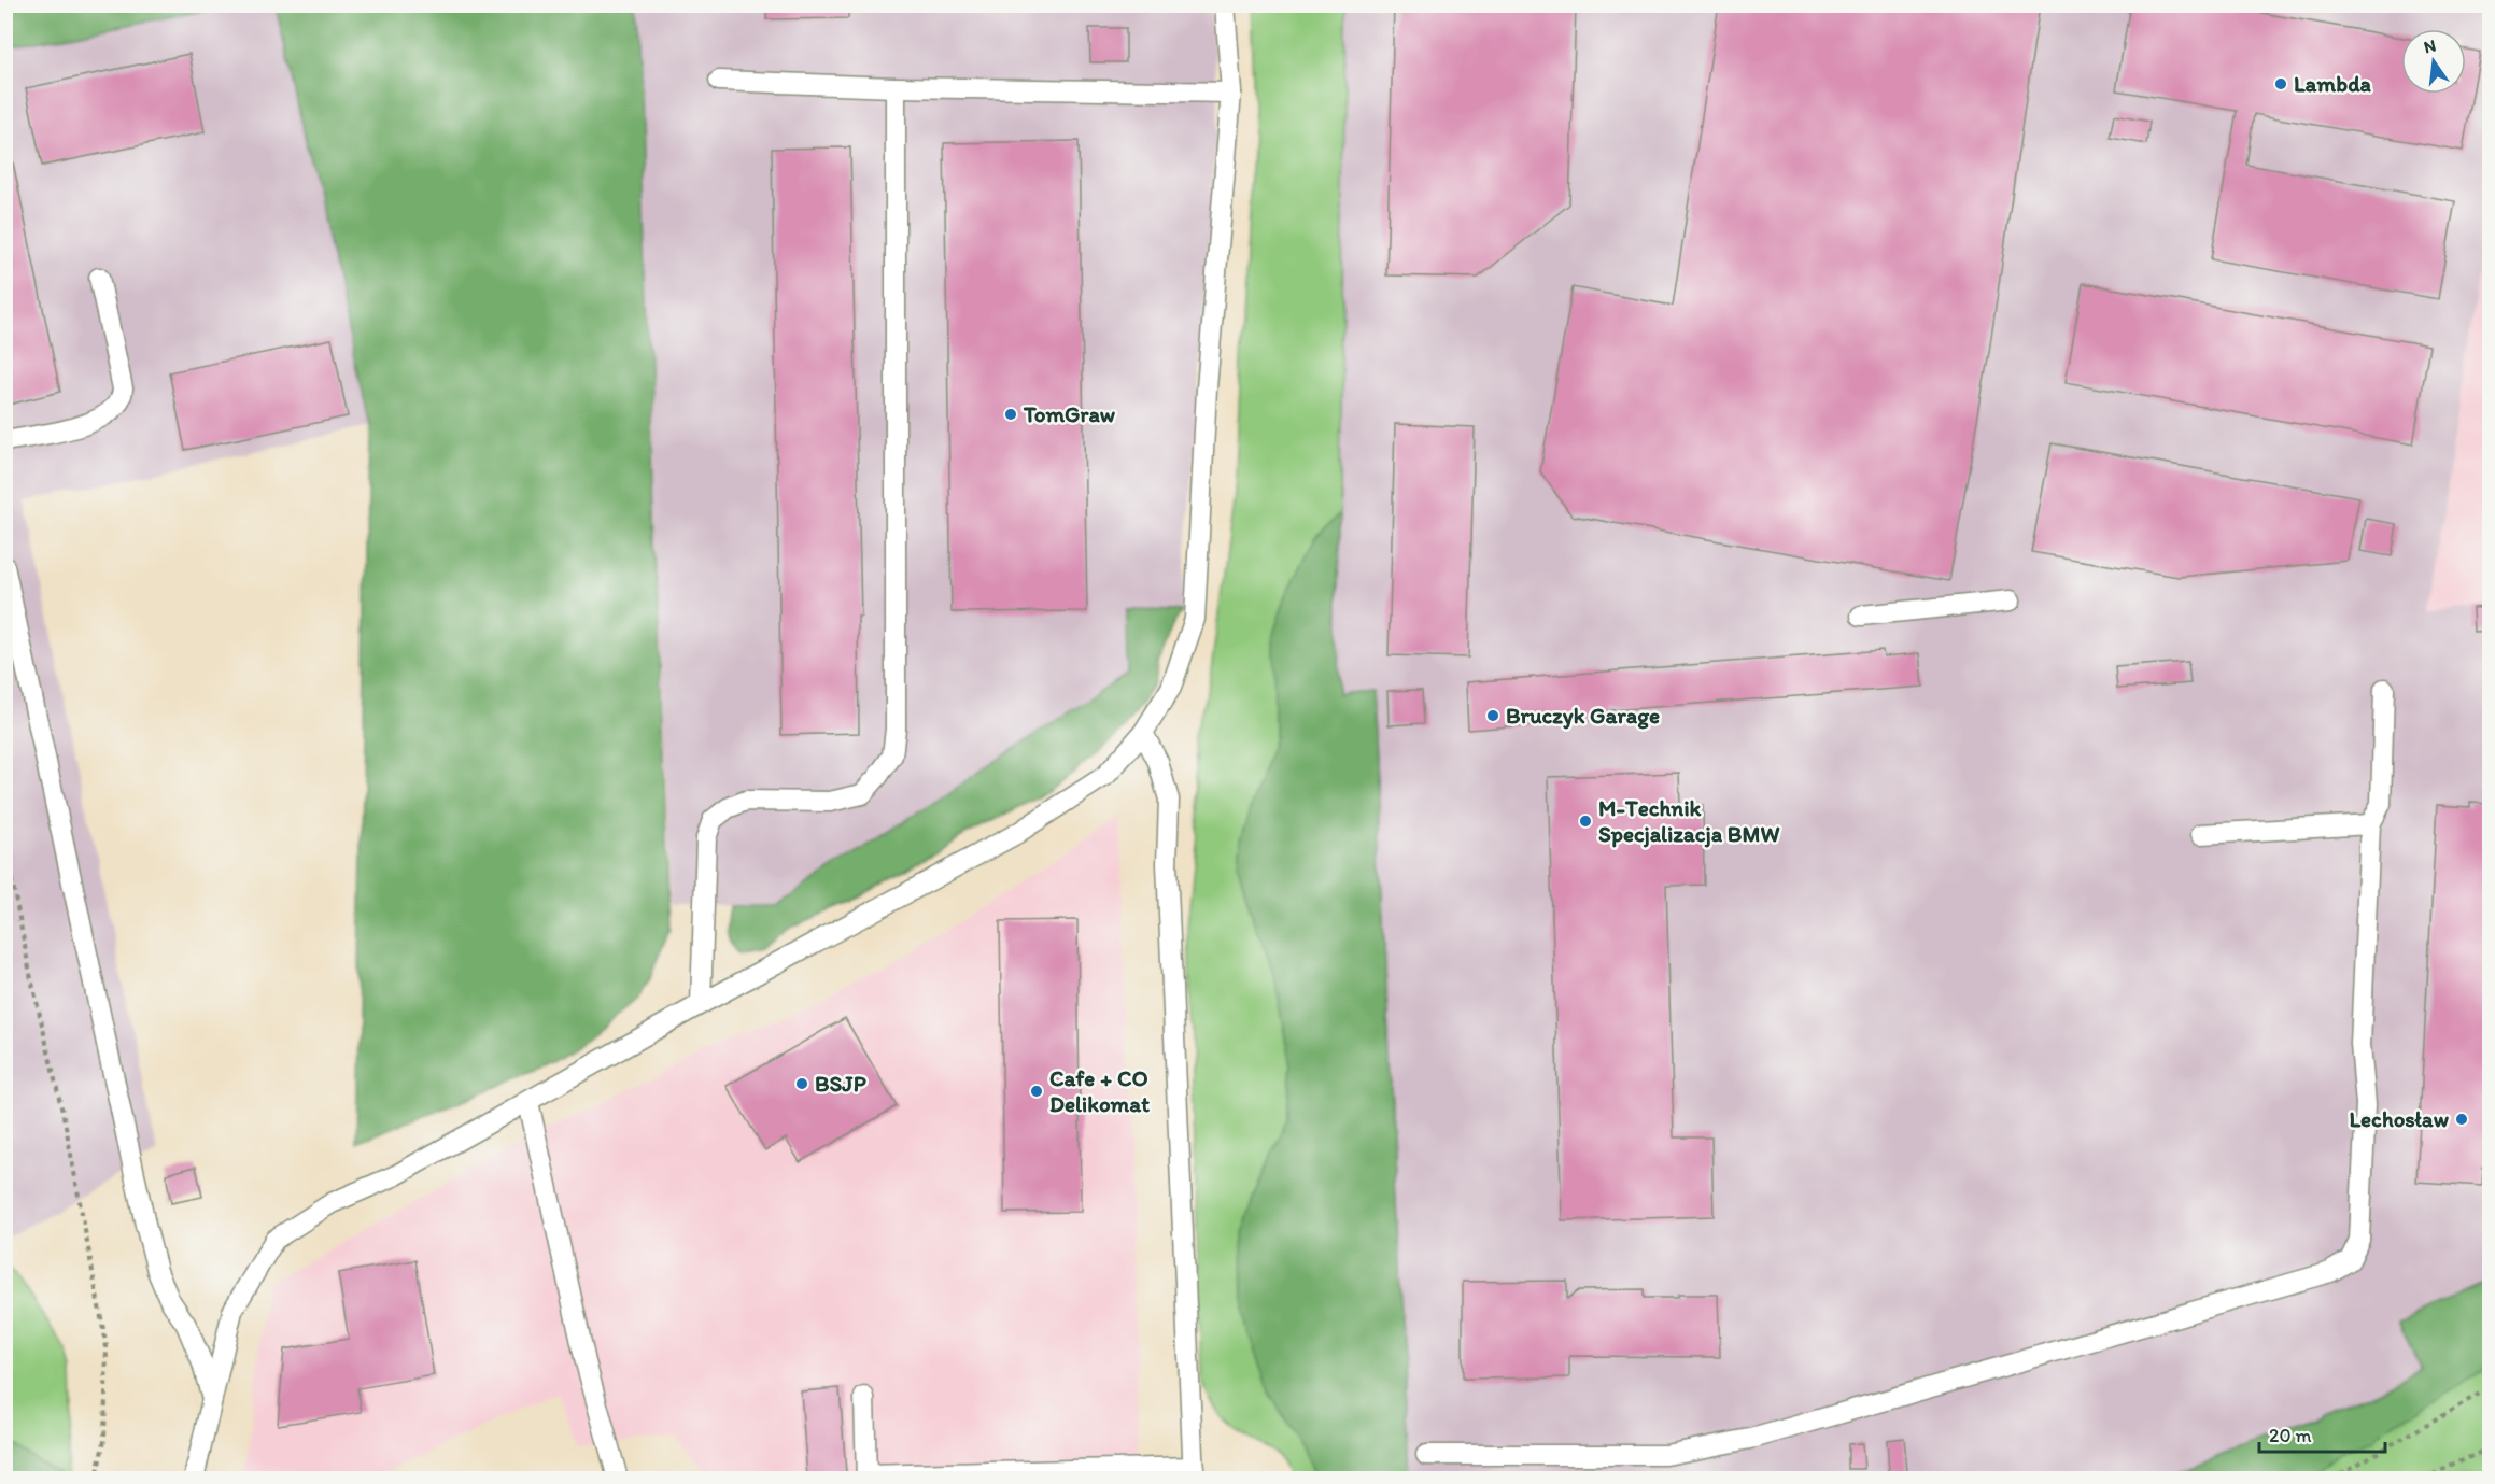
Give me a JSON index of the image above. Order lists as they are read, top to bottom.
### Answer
{
  "places": [
    "Lambda",
    "TomGraw",
    "Bruczyk Garage",
    "M-Technik Specjalizacja BMW",
    "BSJP",
    "Cafe + CO Delikomat",
    "Lechosław"
  ],
  "scale_bar": "20 m",
  "north": "top"
}
